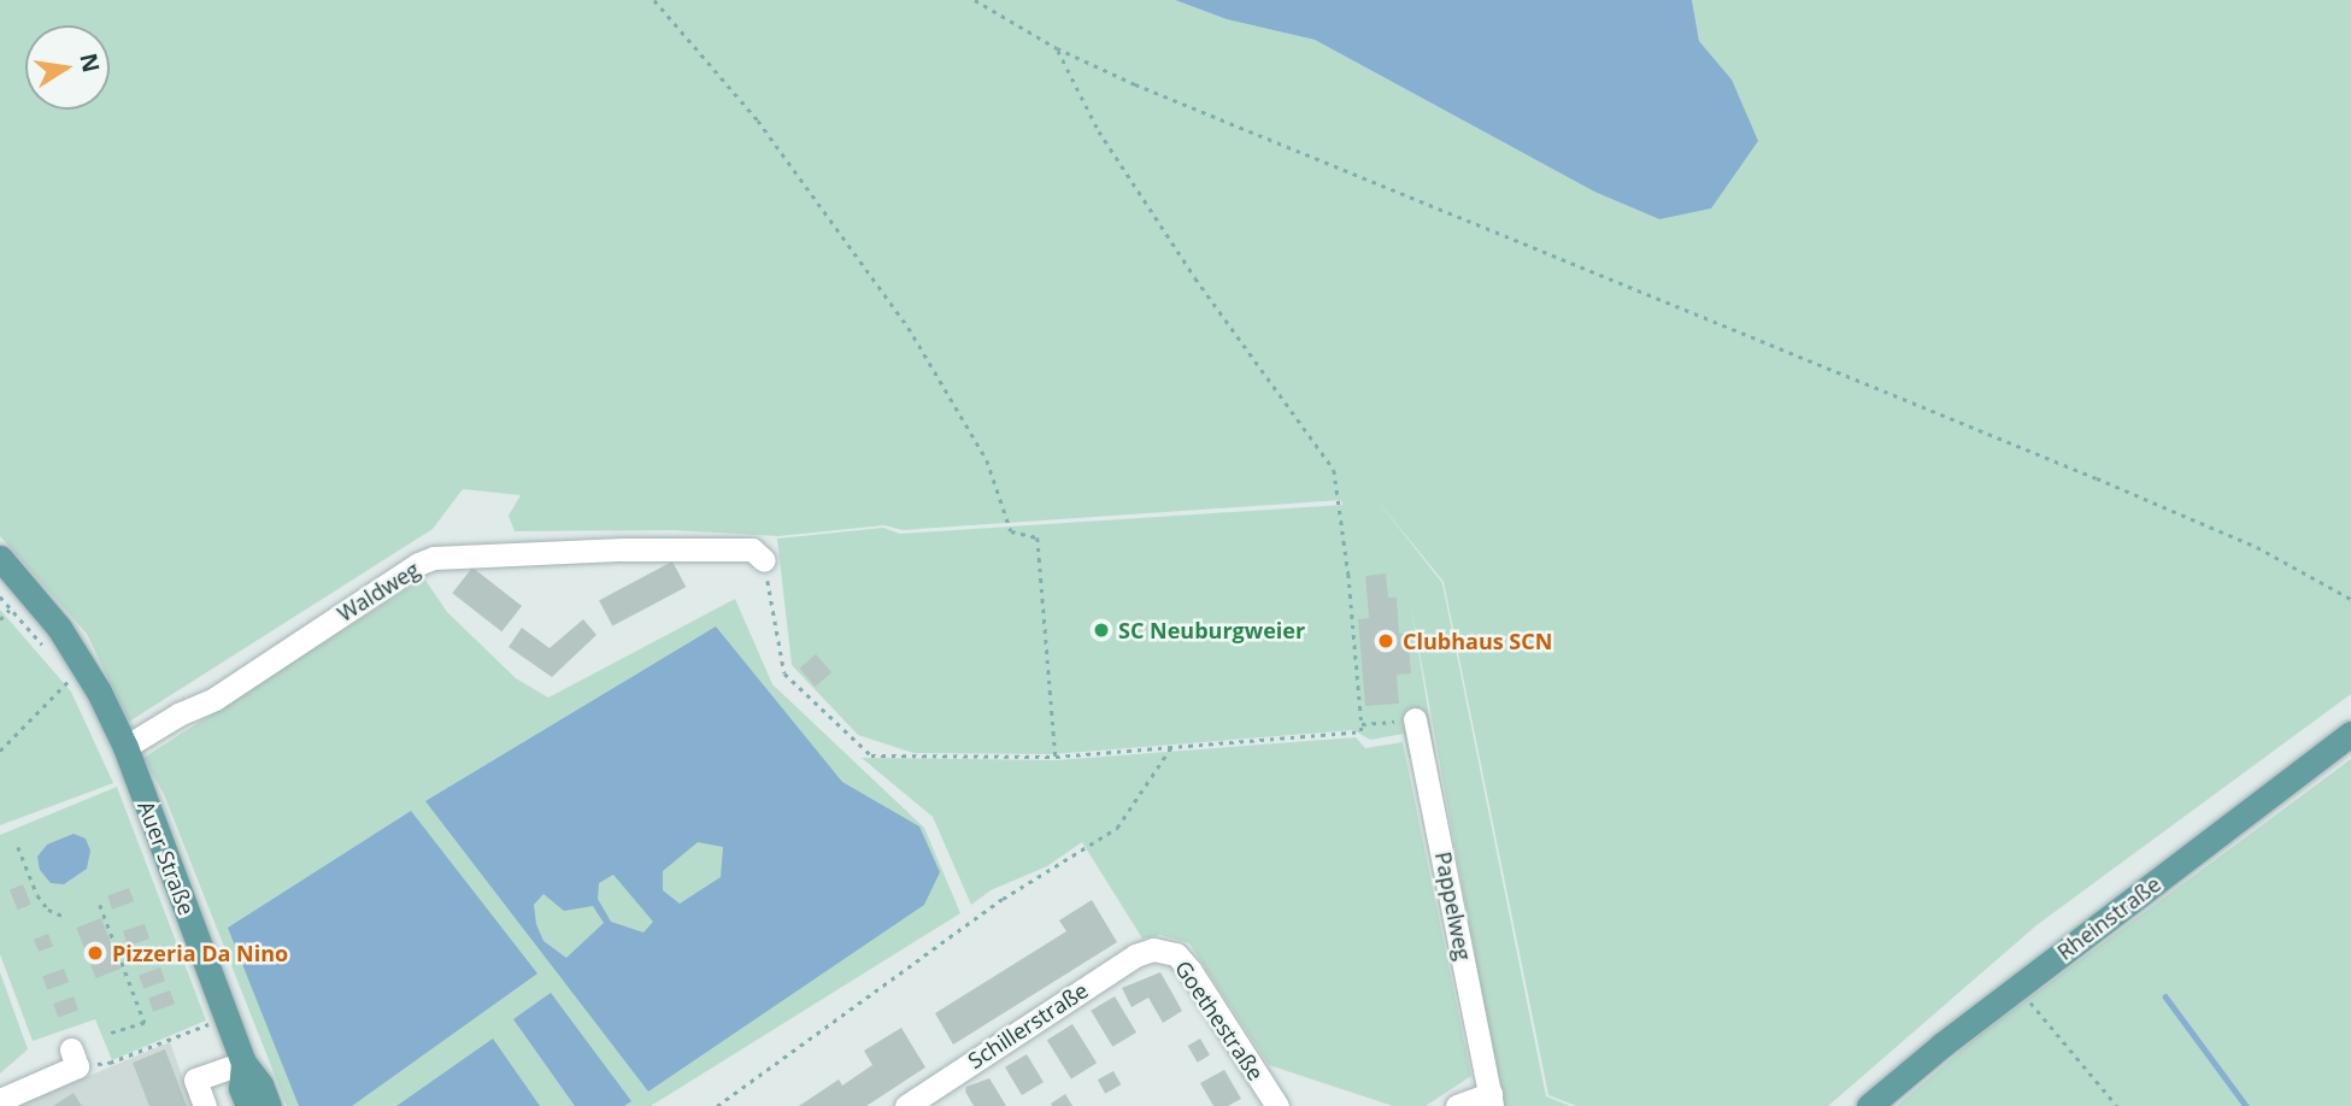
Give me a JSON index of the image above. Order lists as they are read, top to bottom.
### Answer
{
  "streets": {
    "main road": ["Auer Straße", "Rheinstraße"],
    "street": [
      "Waldweg",
      "Pappelweg",
      "Goethestraße",
      "Schillerstraße"
    ]
  },
  "crossings": [
    ["Waldweg", "Auer Straße"],
    ["Goethestraße", "Schillerstraße"]
  ],
  "places": ["SC Neuburgweier", "Clubhaus SCN", "Pizzeria Da Nino"],
  "north": "right"
}
